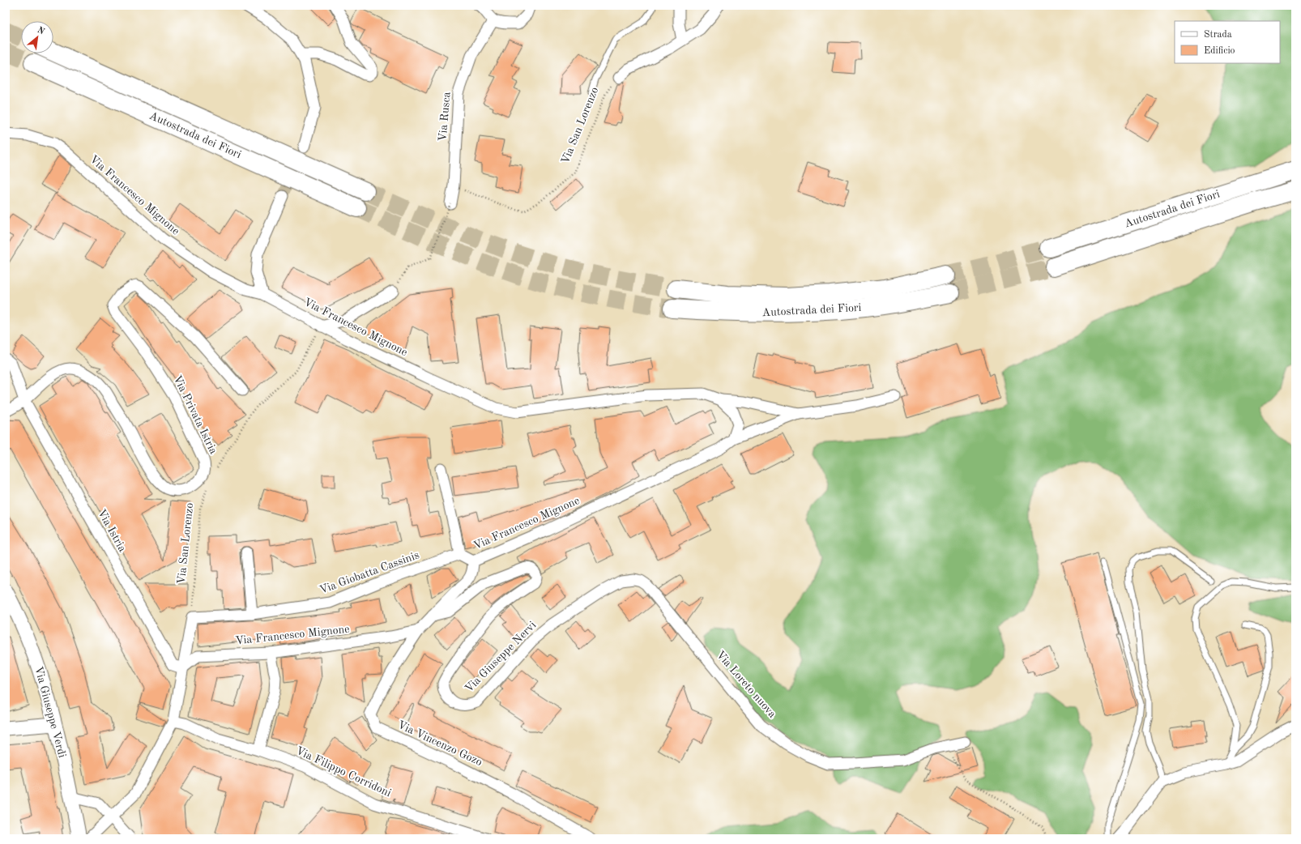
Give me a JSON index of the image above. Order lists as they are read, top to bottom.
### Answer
{
  "streets": {
    "highway": ["Autostrada dei Fiori"],
    "street": [
      "Via Rusca",
      "Via Francesco Mignone",
      "Via Privata Istria",
      "Via Istria",
      "Via Giobatta Cassinis",
      "Via Giuseppe Nervi",
      "Via Loreto nuova",
      "Via Giuseppe Verdi",
      "Via Vincenzo Gozo",
      "Via Filippo Corridoni"
    ],
    "path": ["Via San Lorenzo"]
  },
  "crossings": [
    ["Via Rusca", "Via San Lorenzo"],
    ["Via San Lorenzo", "Via Giobatta Cassinis"],
    ["Via Francesco Mignone", "Via Istria"],
    ["Via Francesco Mignone", "Via Giobatta Cassinis"],
    ["Via Francesco Mignone", "Via Giuseppe Nervi"],
    ["Via Francesco Mignone", "Via Vincenzo Gozo"],
    ["Via Privata Istria", "Via Istria"],
    ["Via Giuseppe Nervi", "Via Loreto nuova"]
  ],
  "legend": ["Strada", "Edificio"],
  "north": "top right"
}
